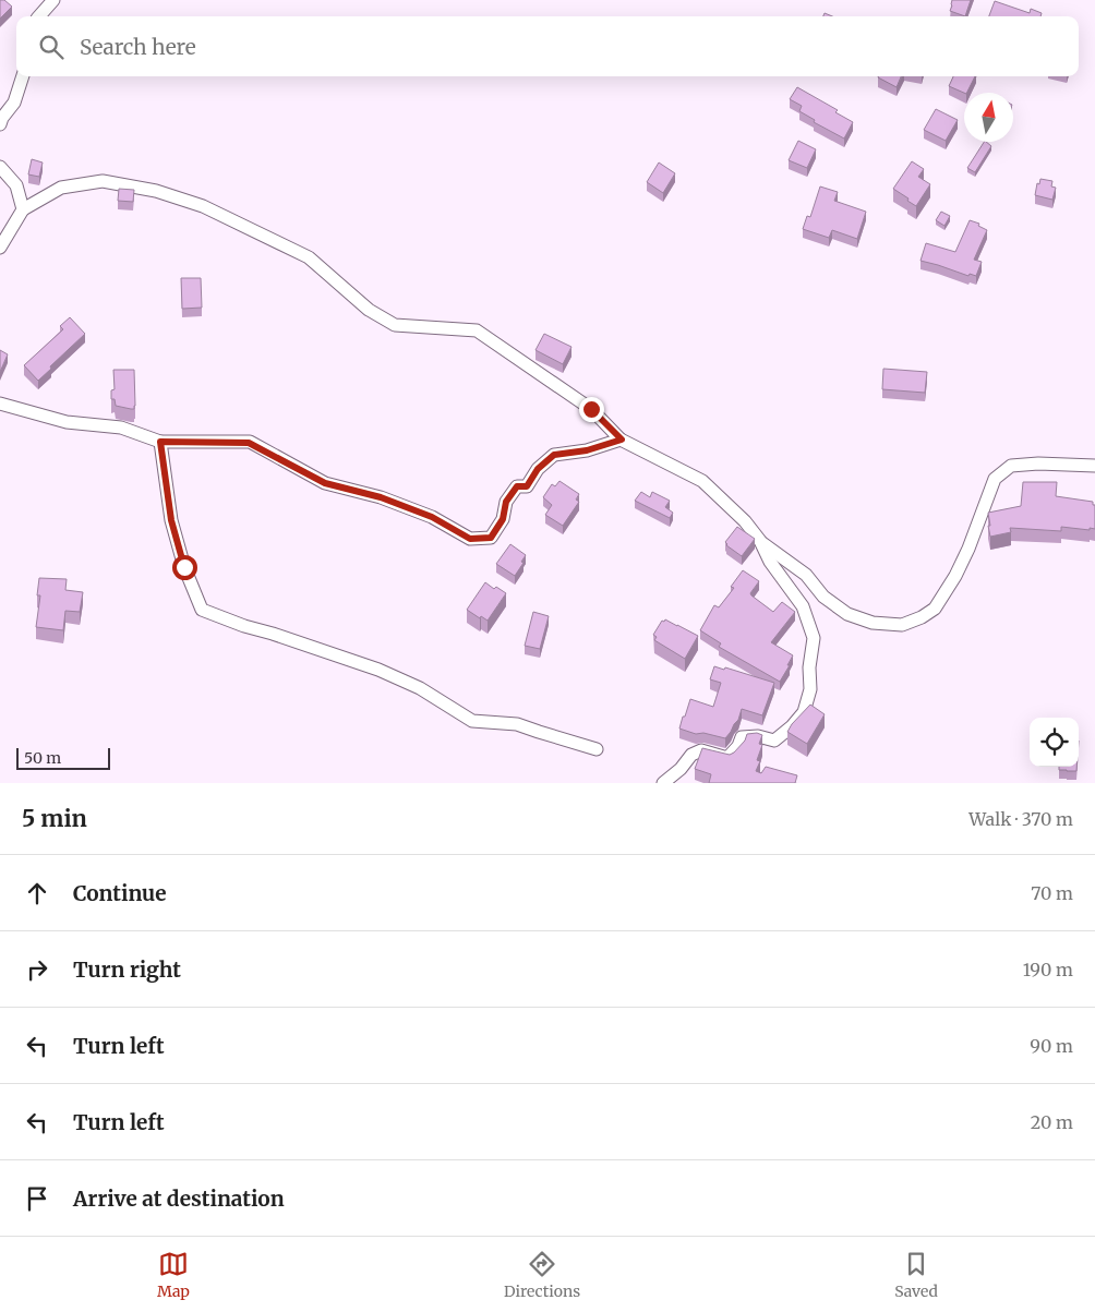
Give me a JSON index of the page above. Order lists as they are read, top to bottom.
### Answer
{
  "scale_bar": "50 m",
  "north": "top",
  "page": {
    "search": "Search here",
    "scale": "50 m",
    "heading": ["5 min", "Walk · 370 m"],
    "list": [
      ["Continue", "70 m"],
      ["Turn right", "190 m"],
      ["Turn left", "90 m"],
      ["Turn left", "20 m"],
      "Arrive at destination"
    ],
    "nav": ["Map", "Directions", "Saved"]
  }
}
